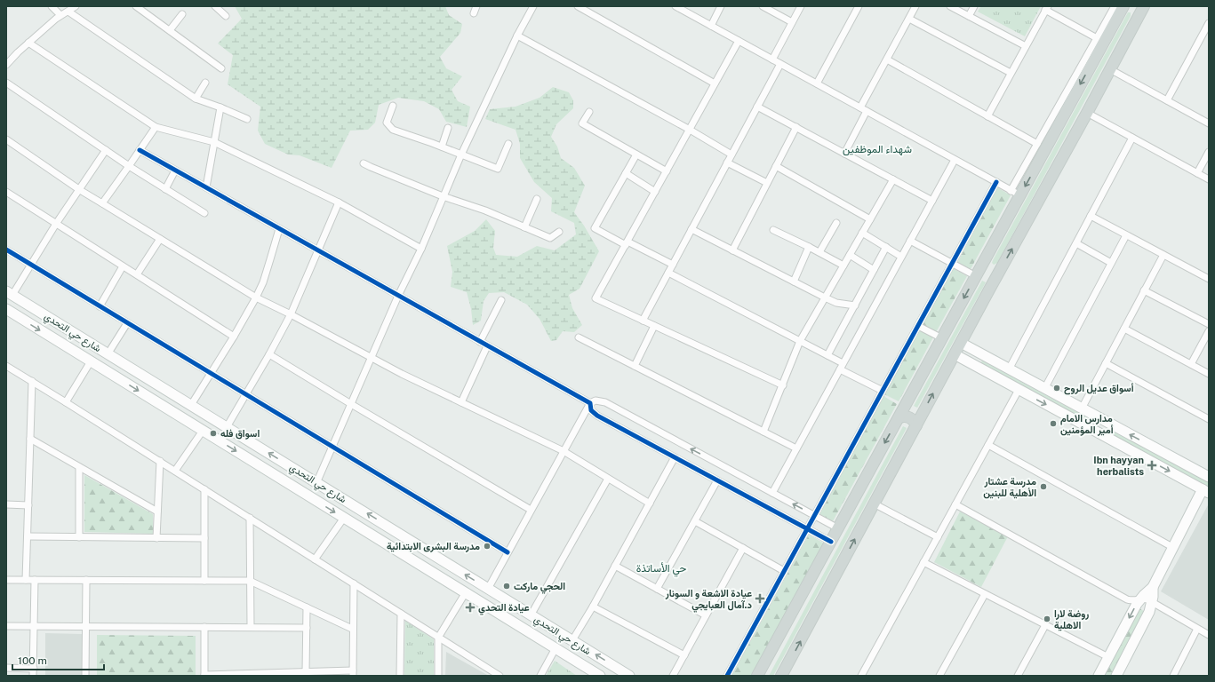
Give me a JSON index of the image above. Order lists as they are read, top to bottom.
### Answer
{
  "streets": {
    "main road": ["شارع حي التحدي"]
  },
  "districts": ["شهداء الموظفين", "حي الأساتذة"],
  "places": {
    "other": [
      "أسواق عديل الروح",
      "مدارس الامام أمير المؤمنين",
      "اسواق فله",
      "مدرسة عشتار الأهلية للبنين",
      "مدرسة البشرى الابتدائية",
      "الحجي ماركت",
      "روضة لارا الاهلية"
    ],
    "health": ["Ibn hayyan herbalists", "عيادة الاشعة و السونار د.آمال العبايجي", "عيادة التحدي"]
  },
  "scale_bar": "100 m"
}
